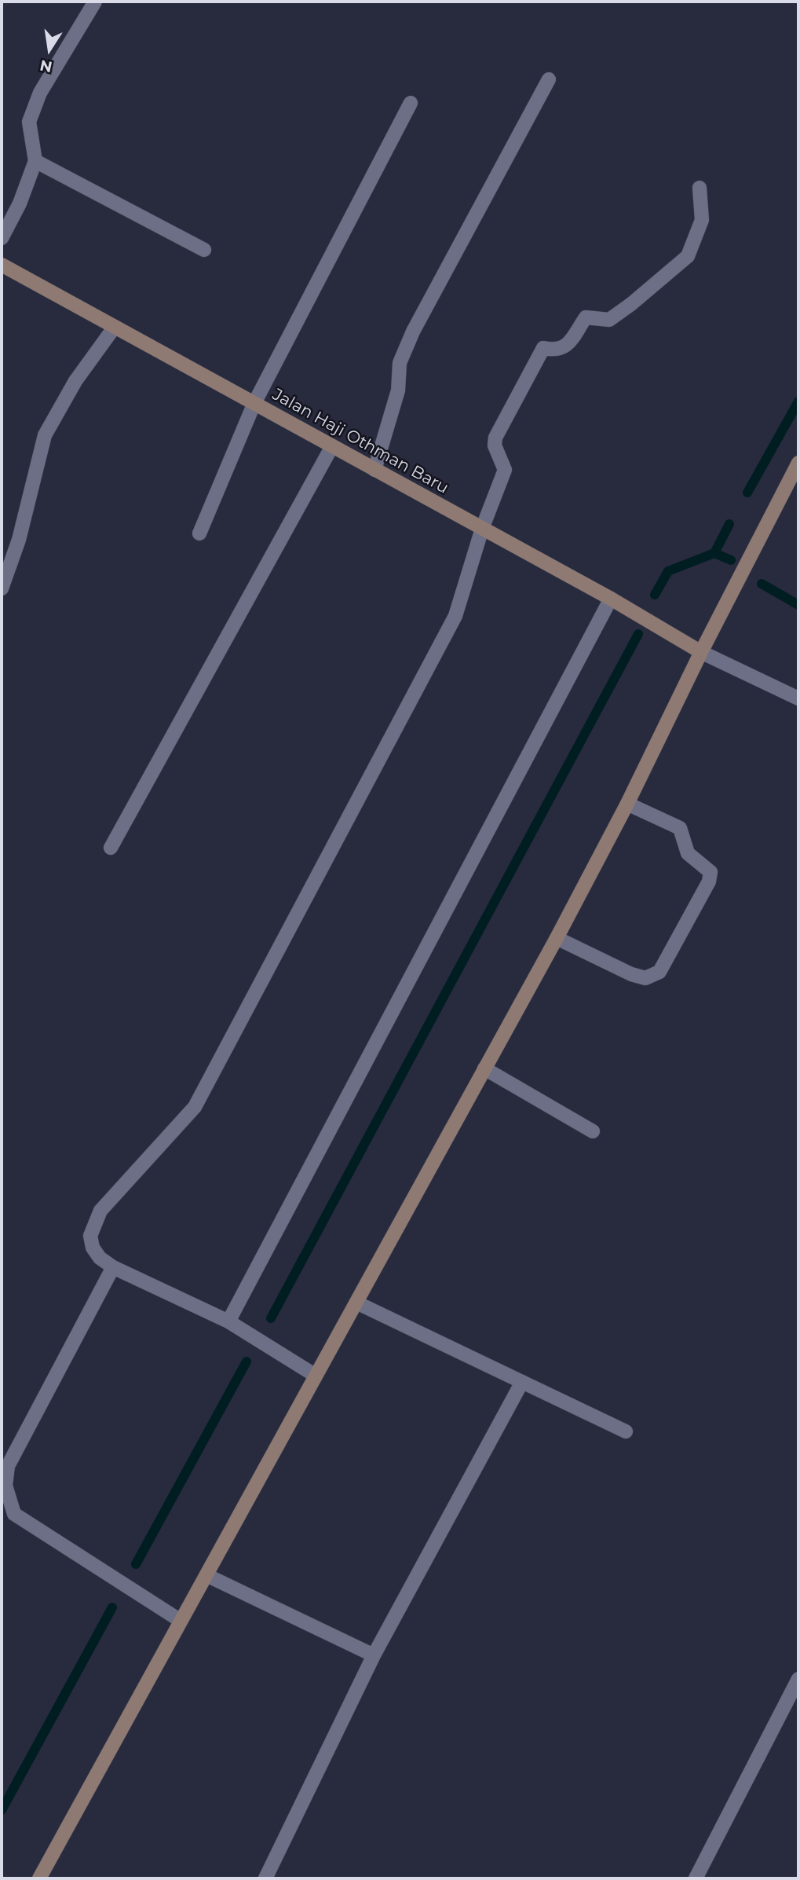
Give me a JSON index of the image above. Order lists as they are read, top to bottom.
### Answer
{
  "streets": {
    "street": ["Jalan Haji Othman Baru"]
  },
  "north": "bottom"
}
